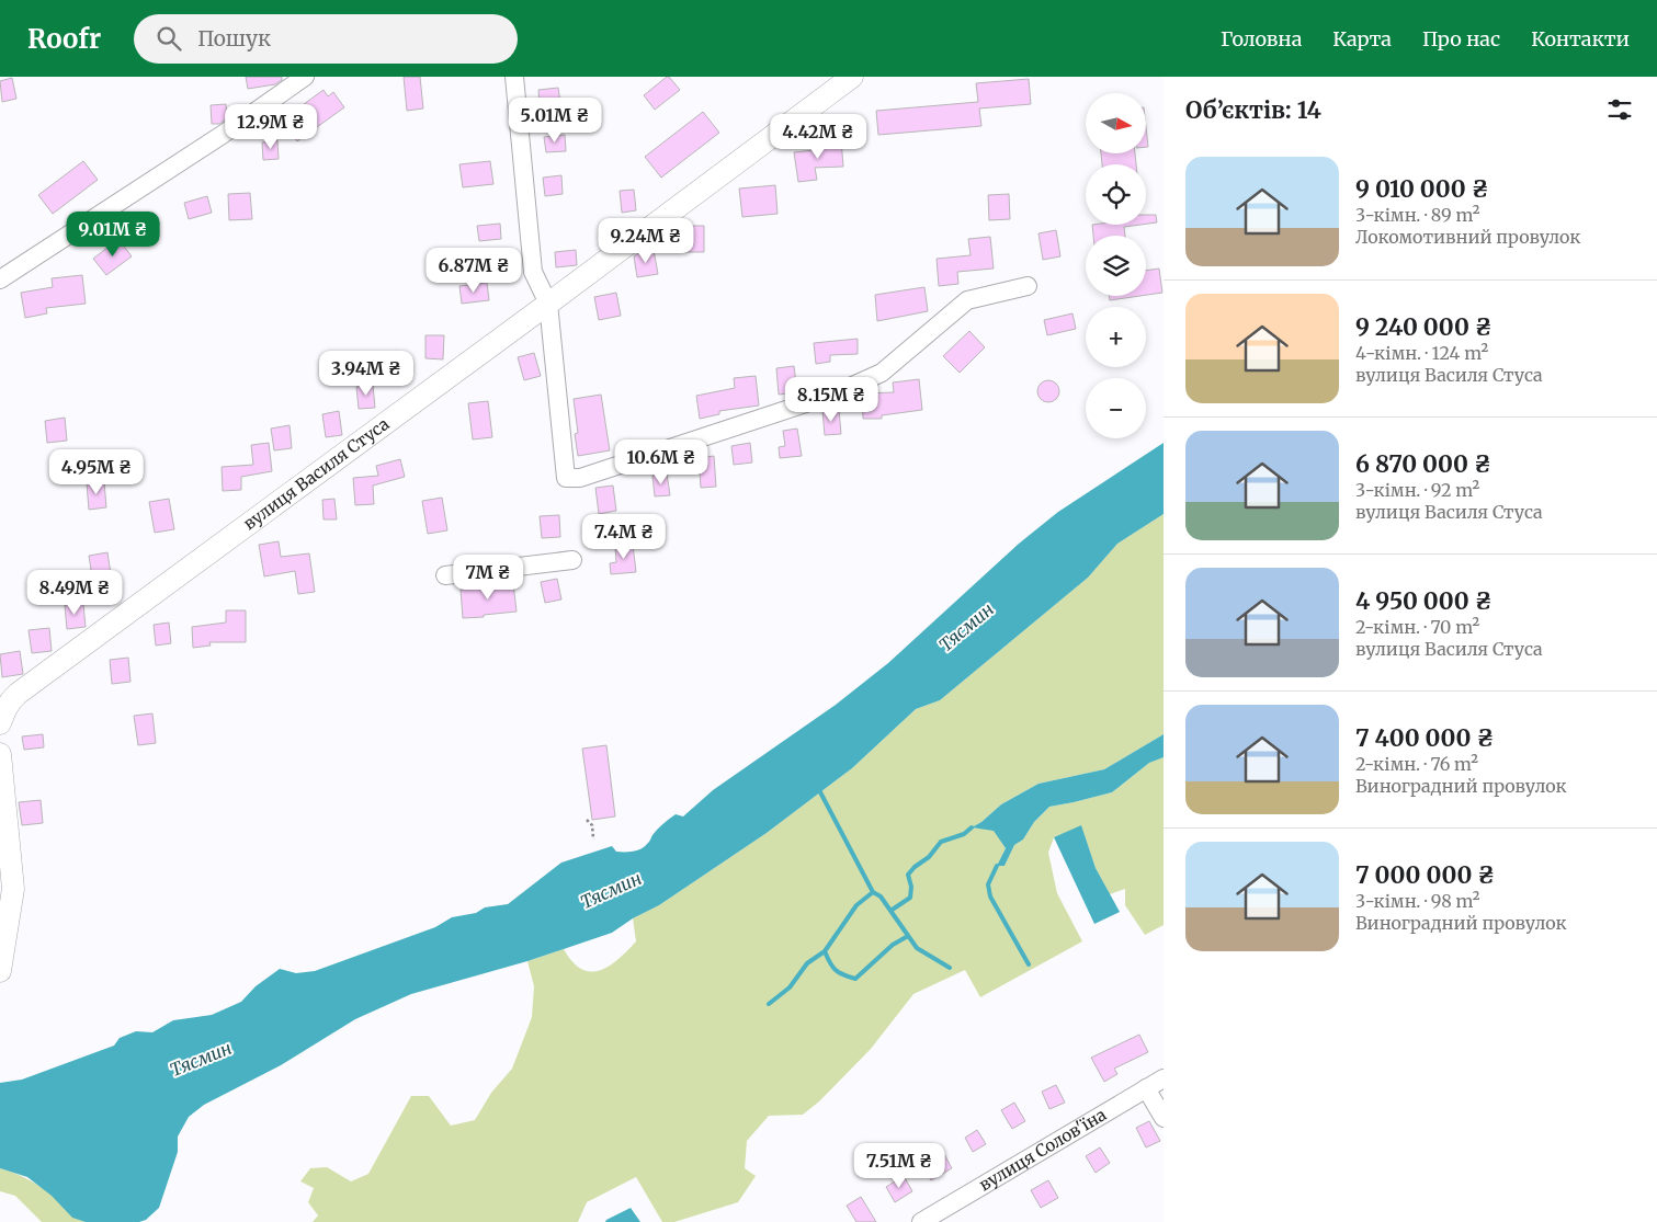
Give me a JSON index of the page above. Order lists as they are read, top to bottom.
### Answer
{
  "streets": {
    "street": ["вулиця Василя Стуса", "вулиця Солов'їна"]
  },
  "water": ["Тясмин"],
  "north": "right",
  "page": {
    "header": "Roofr",
    "search": "Пошук",
    "nav": [
      "Головна",
      "Карта",
      "Про нас",
      "Контакти"
    ],
    "heading": "Об’єктів: 14",
    "map_buttons": ["+", "−"],
    "price": [
      "5.01M ₴",
      "12.9M ₴",
      "4.42M ₴",
      "9.01M ₴",
      "9.24M ₴",
      "6.87M ₴",
      "3.94M ₴",
      "8.15M ₴",
      "10.6M ₴",
      "4.95M ₴",
      "7.4M ₴",
      "7M ₴",
      "8.49M ₴",
      "7.51M ₴"
    ],
    "list": [
      {
        "name": "9 010 000 ₴",
        "note": "3-кімн. · 89 m² · Локомотивний провулок"
      },
      {
        "name": "9 240 000 ₴",
        "note": "4-кімн. · 124 m² · вулиця Василя Стуса"
      },
      {
        "name": "6 870 000 ₴",
        "note": "3-кімн. · 92 m² · вулиця Василя Стуса"
      },
      {
        "name": "4 950 000 ₴",
        "note": "2-кімн. · 70 m² · вулиця Василя Стуса"
      },
      {
        "name": "7 400 000 ₴",
        "note": "2-кімн. · 76 m² · Виноградний провулок"
      },
      {
        "name": "7 000 000 ₴",
        "note": "3-кімн. · 98 m² · Виноградний провулок"
      }
    ]
  }
}
